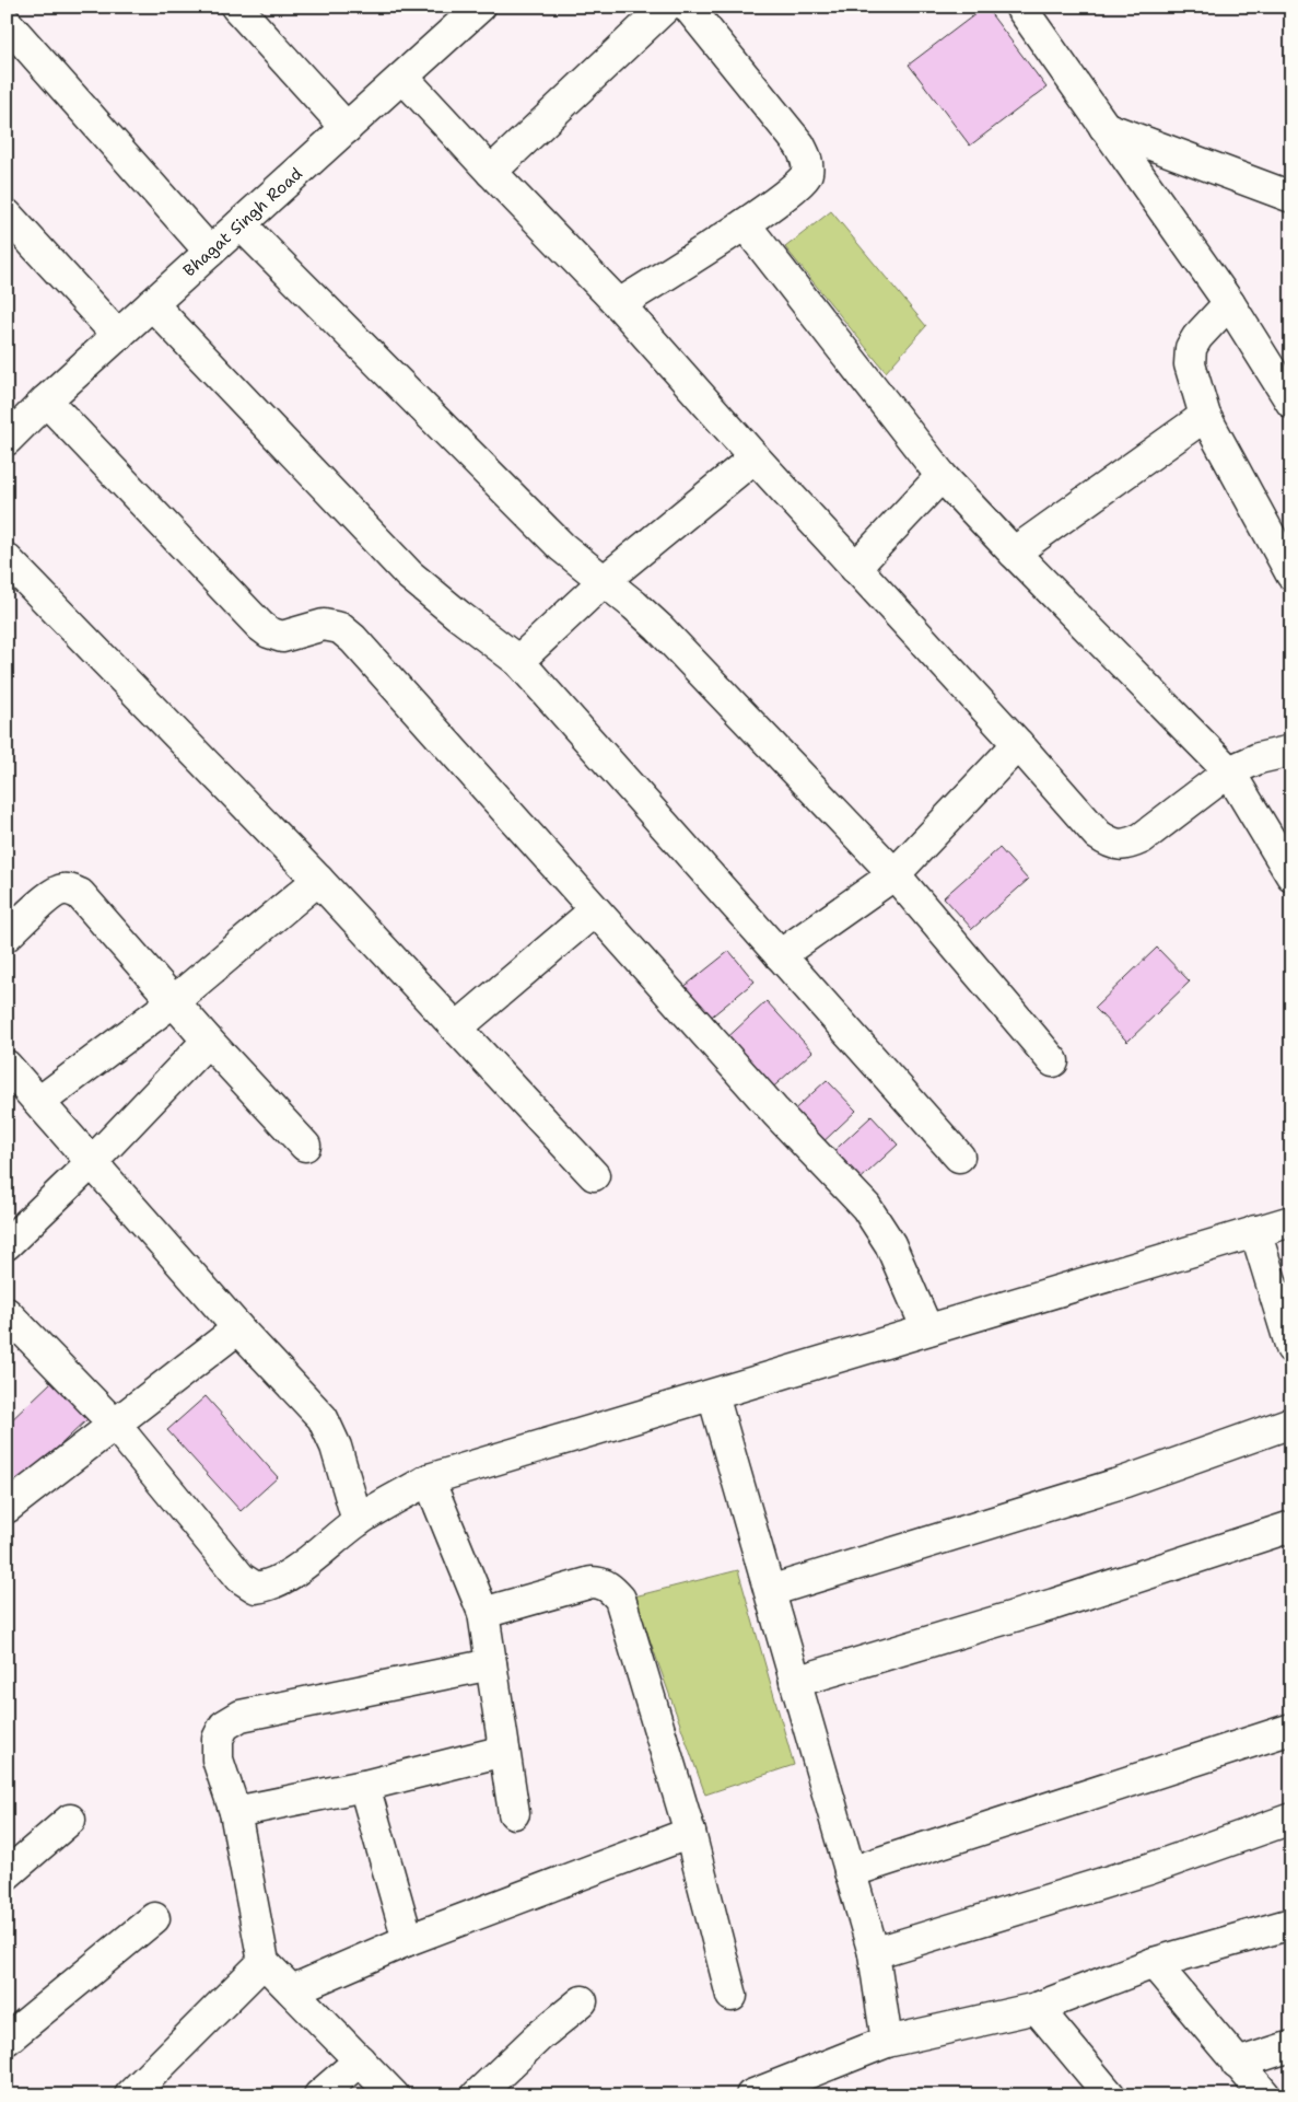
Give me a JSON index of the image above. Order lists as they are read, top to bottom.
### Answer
{
  "streets": {
    "street": ["Bhagat Singh Road"]
  }
}
